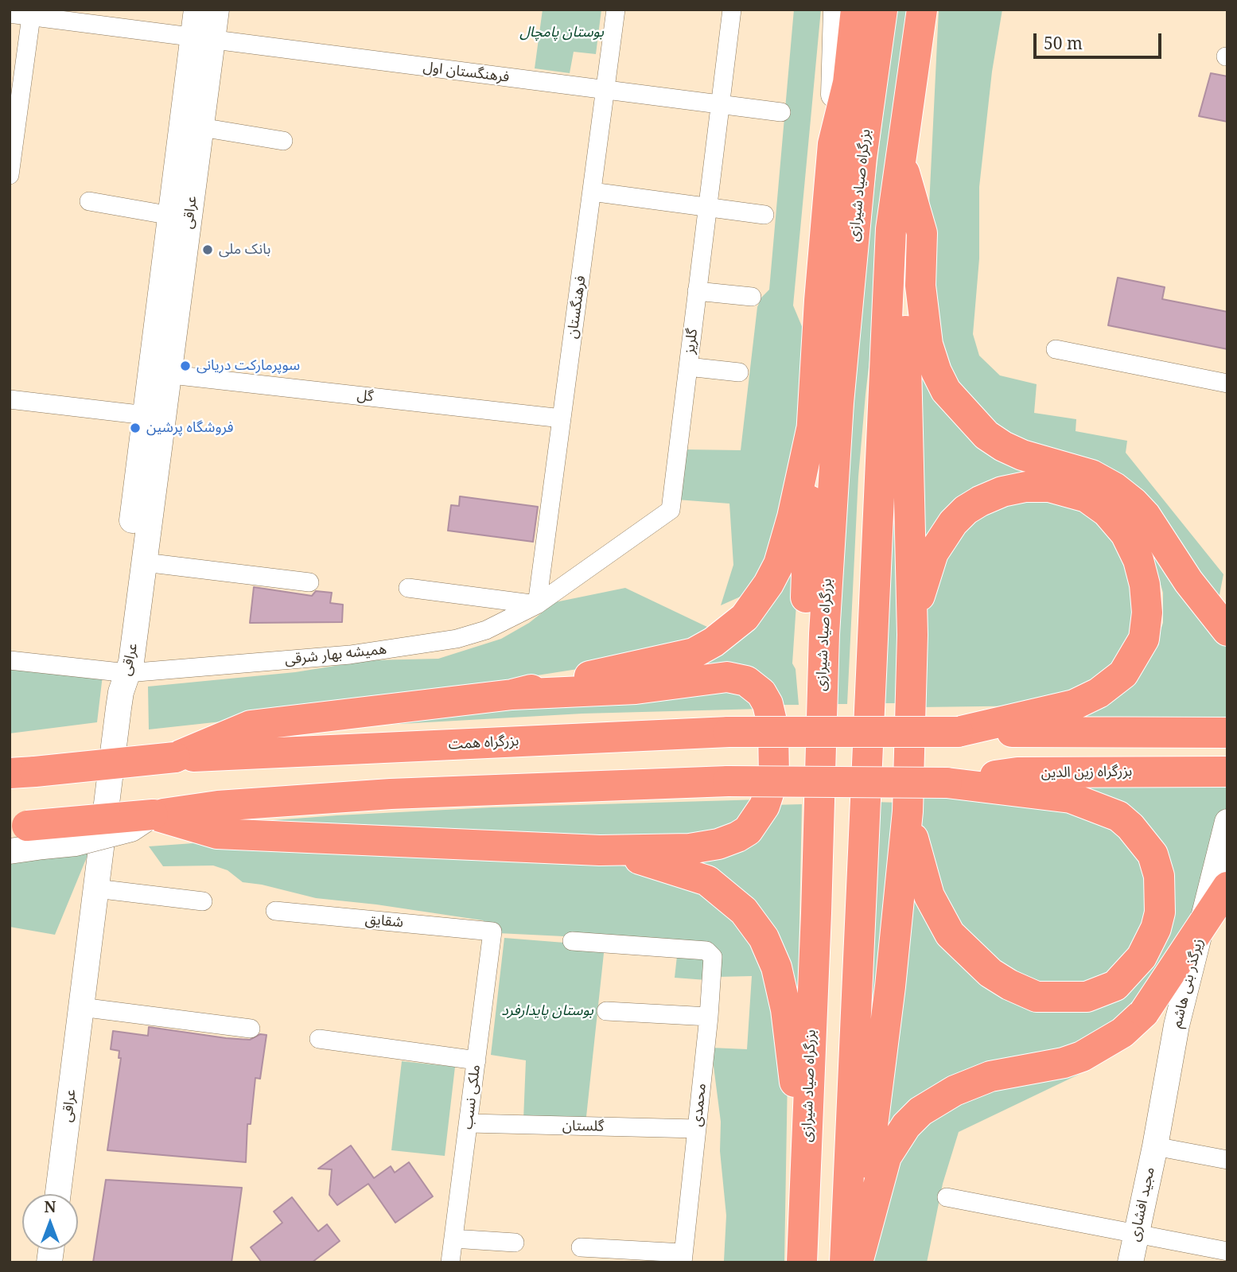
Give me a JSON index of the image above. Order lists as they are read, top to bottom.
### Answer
{
  "streets": {
    "highway": ["بزرگراه صیاد شیرازی", "بزرگراه همت", "بزرگراه زین الدین"],
    "main road": ["عراقی", "زیرگذر بنی هاشم", "مجید افشاری"],
    "street": [
      "فرهنگستان اول",
      "فرهنگستان",
      "گلریز",
      "گل",
      "همیشه بهار شرقی",
      "شقایق",
      "ملکی نسب",
      "محمدی",
      "گلستان"
    ]
  },
  "crossings": [
    ["فرهنگستان اول", "عراقی"],
    ["فرهنگستان اول", "فرهنگستان"],
    ["فرهنگستان اول", "گلریز"],
    ["عراقی", "گل"],
    ["عراقی", "همیشه بهار شرقی"],
    ["فرهنگستان", "گلریز"],
    ["فرهنگستان", "گل"],
    ["فرهنگستان", "همیشه بهار شرقی"],
    ["گلریز", "همیشه بهار شرقی"],
    ["شقایق", "ملکی نسب"],
    ["زیرگذر بنی هاشم", "مجید افشاری"],
    ["ملکی نسب", "گلستان"],
    ["محمدی", "گلستان"]
  ],
  "parks": ["بوستان پامچال", "بوستان پایدارفرد"],
  "places": ["بانک ملی", "سوپرمارکت دریانی", "فروشگاه پرشین"],
  "scale_bar": "50 m",
  "north": "top"
}
